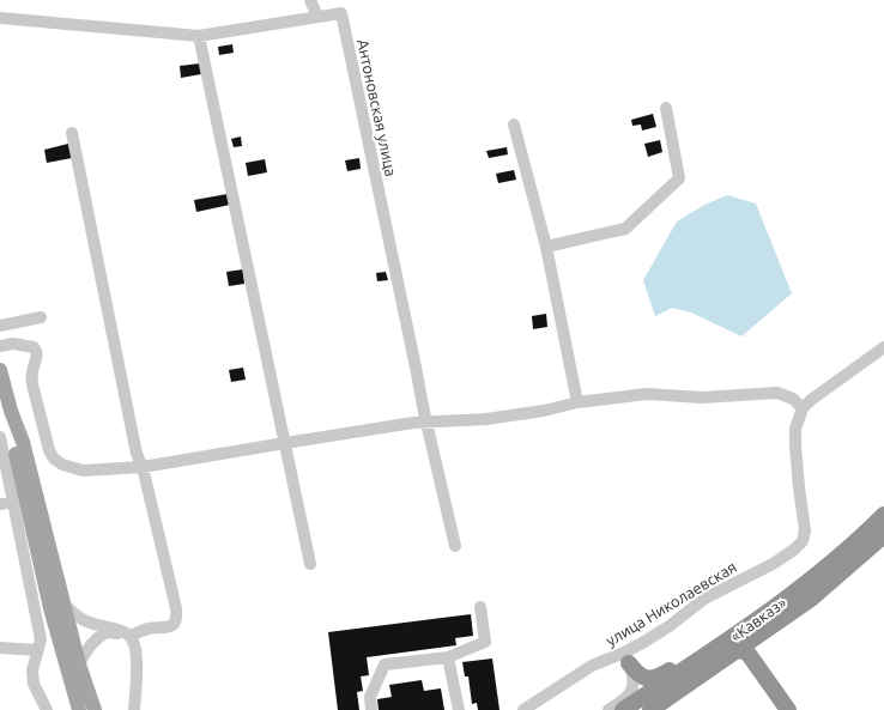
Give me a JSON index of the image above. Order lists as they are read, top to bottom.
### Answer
{
  "streets": {
    "highway": ["«Кавказ»"],
    "street": ["Антоновская улица", "улица Николаевская"]
  }
}
